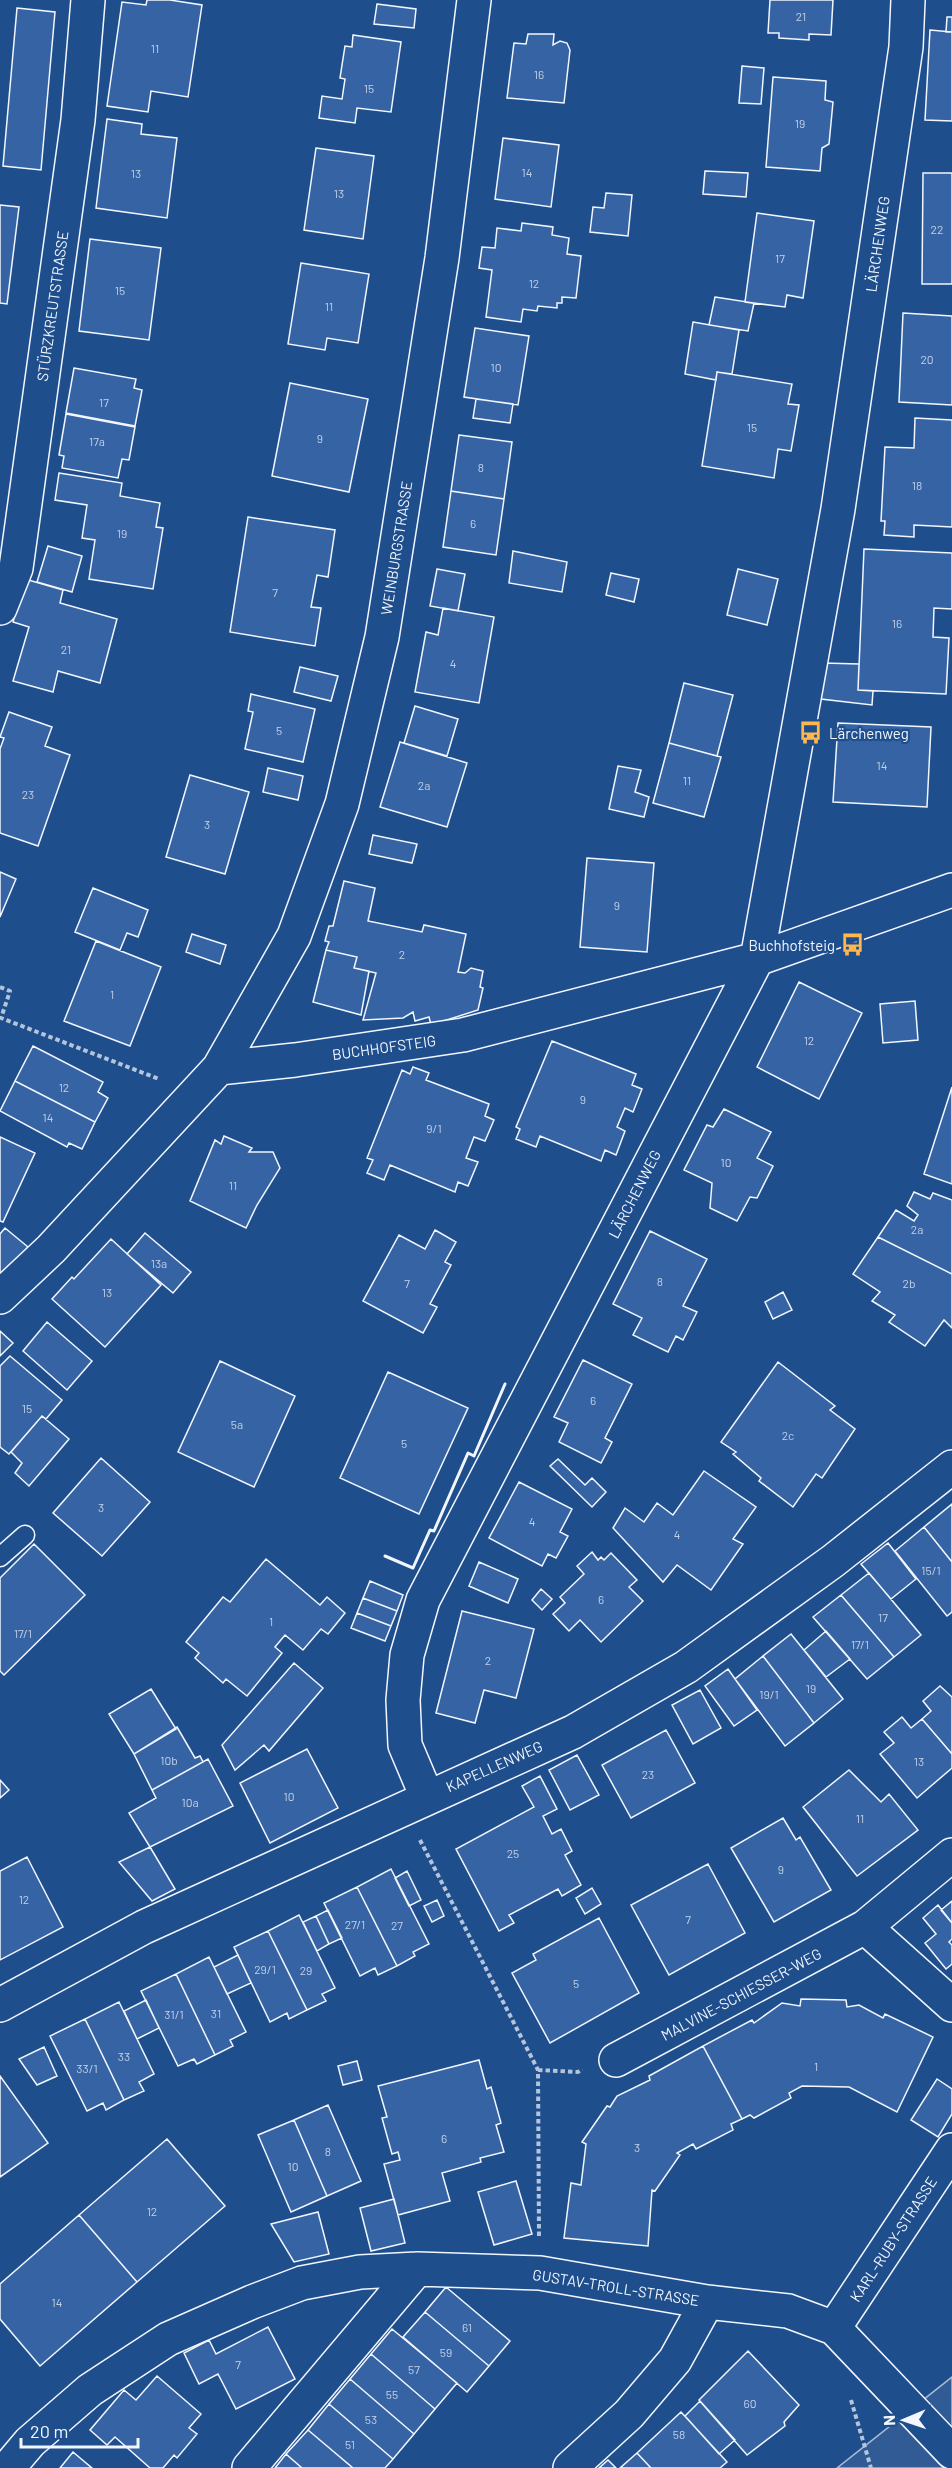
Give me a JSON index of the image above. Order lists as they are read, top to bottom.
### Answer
{
  "streets": {
    "street": [
      "LÄRCHENWEG",
      "STÜRZKREUTSTRASSE",
      "WEINBURGSTRASSE",
      "BUCHHOFSTEIG",
      "KAPELLENWEG",
      "MALVINE-SCHIESSER-WEG",
      "KARL-RUBY-STRASSE",
      "GUSTAV-TROLL-STRASSE"
    ]
  },
  "crossings": [
    ["LÄRCHENWEG", "BUCHHOFSTEIG"],
    ["LÄRCHENWEG", "KAPELLENWEG"],
    ["WEINBURGSTRASSE", "BUCHHOFSTEIG"],
    ["KARL-RUBY-STRASSE", "GUSTAV-TROLL-STRASSE"]
  ],
  "places": {
    "bus stop": ["Lärchenweg", "Buchhofsteig"]
  },
  "house_numbers": [
    "21",
    "11",
    "16",
    "15",
    "19",
    "14",
    "13",
    "13",
    "22",
    "17",
    "12",
    "15",
    "11",
    "20",
    "10",
    "17",
    "15",
    "9",
    "17a",
    "8",
    "18",
    "6",
    "19",
    "7",
    "16",
    "21",
    "4",
    "5",
    "14",
    "11",
    "2a",
    "23",
    "3",
    "9",
    "2",
    "1",
    "12",
    "12",
    "9",
    "14",
    "9/1",
    "10",
    "11",
    "2a",
    "13a",
    "8",
    "7",
    "2b",
    "13",
    "6",
    "15",
    "5a",
    "2c",
    "5",
    "3",
    "4",
    "4",
    "15/1",
    "6",
    "17",
    "1",
    "17/1",
    "17/1",
    "2",
    "19",
    "19/1",
    "10b",
    "13",
    "23",
    "10",
    "10a",
    "11",
    "25",
    "9",
    "12",
    "7",
    "27/1",
    "27",
    "29/1",
    "29",
    "5",
    "31",
    "31/1",
    "33",
    "1",
    "33/1",
    "6",
    "3",
    "8",
    "10",
    "12",
    "14",
    "61",
    "59",
    "7",
    "57",
    "55",
    "60",
    "53",
    "58",
    "51"
  ],
  "scale_bar": "20 m",
  "north": "left"
}
